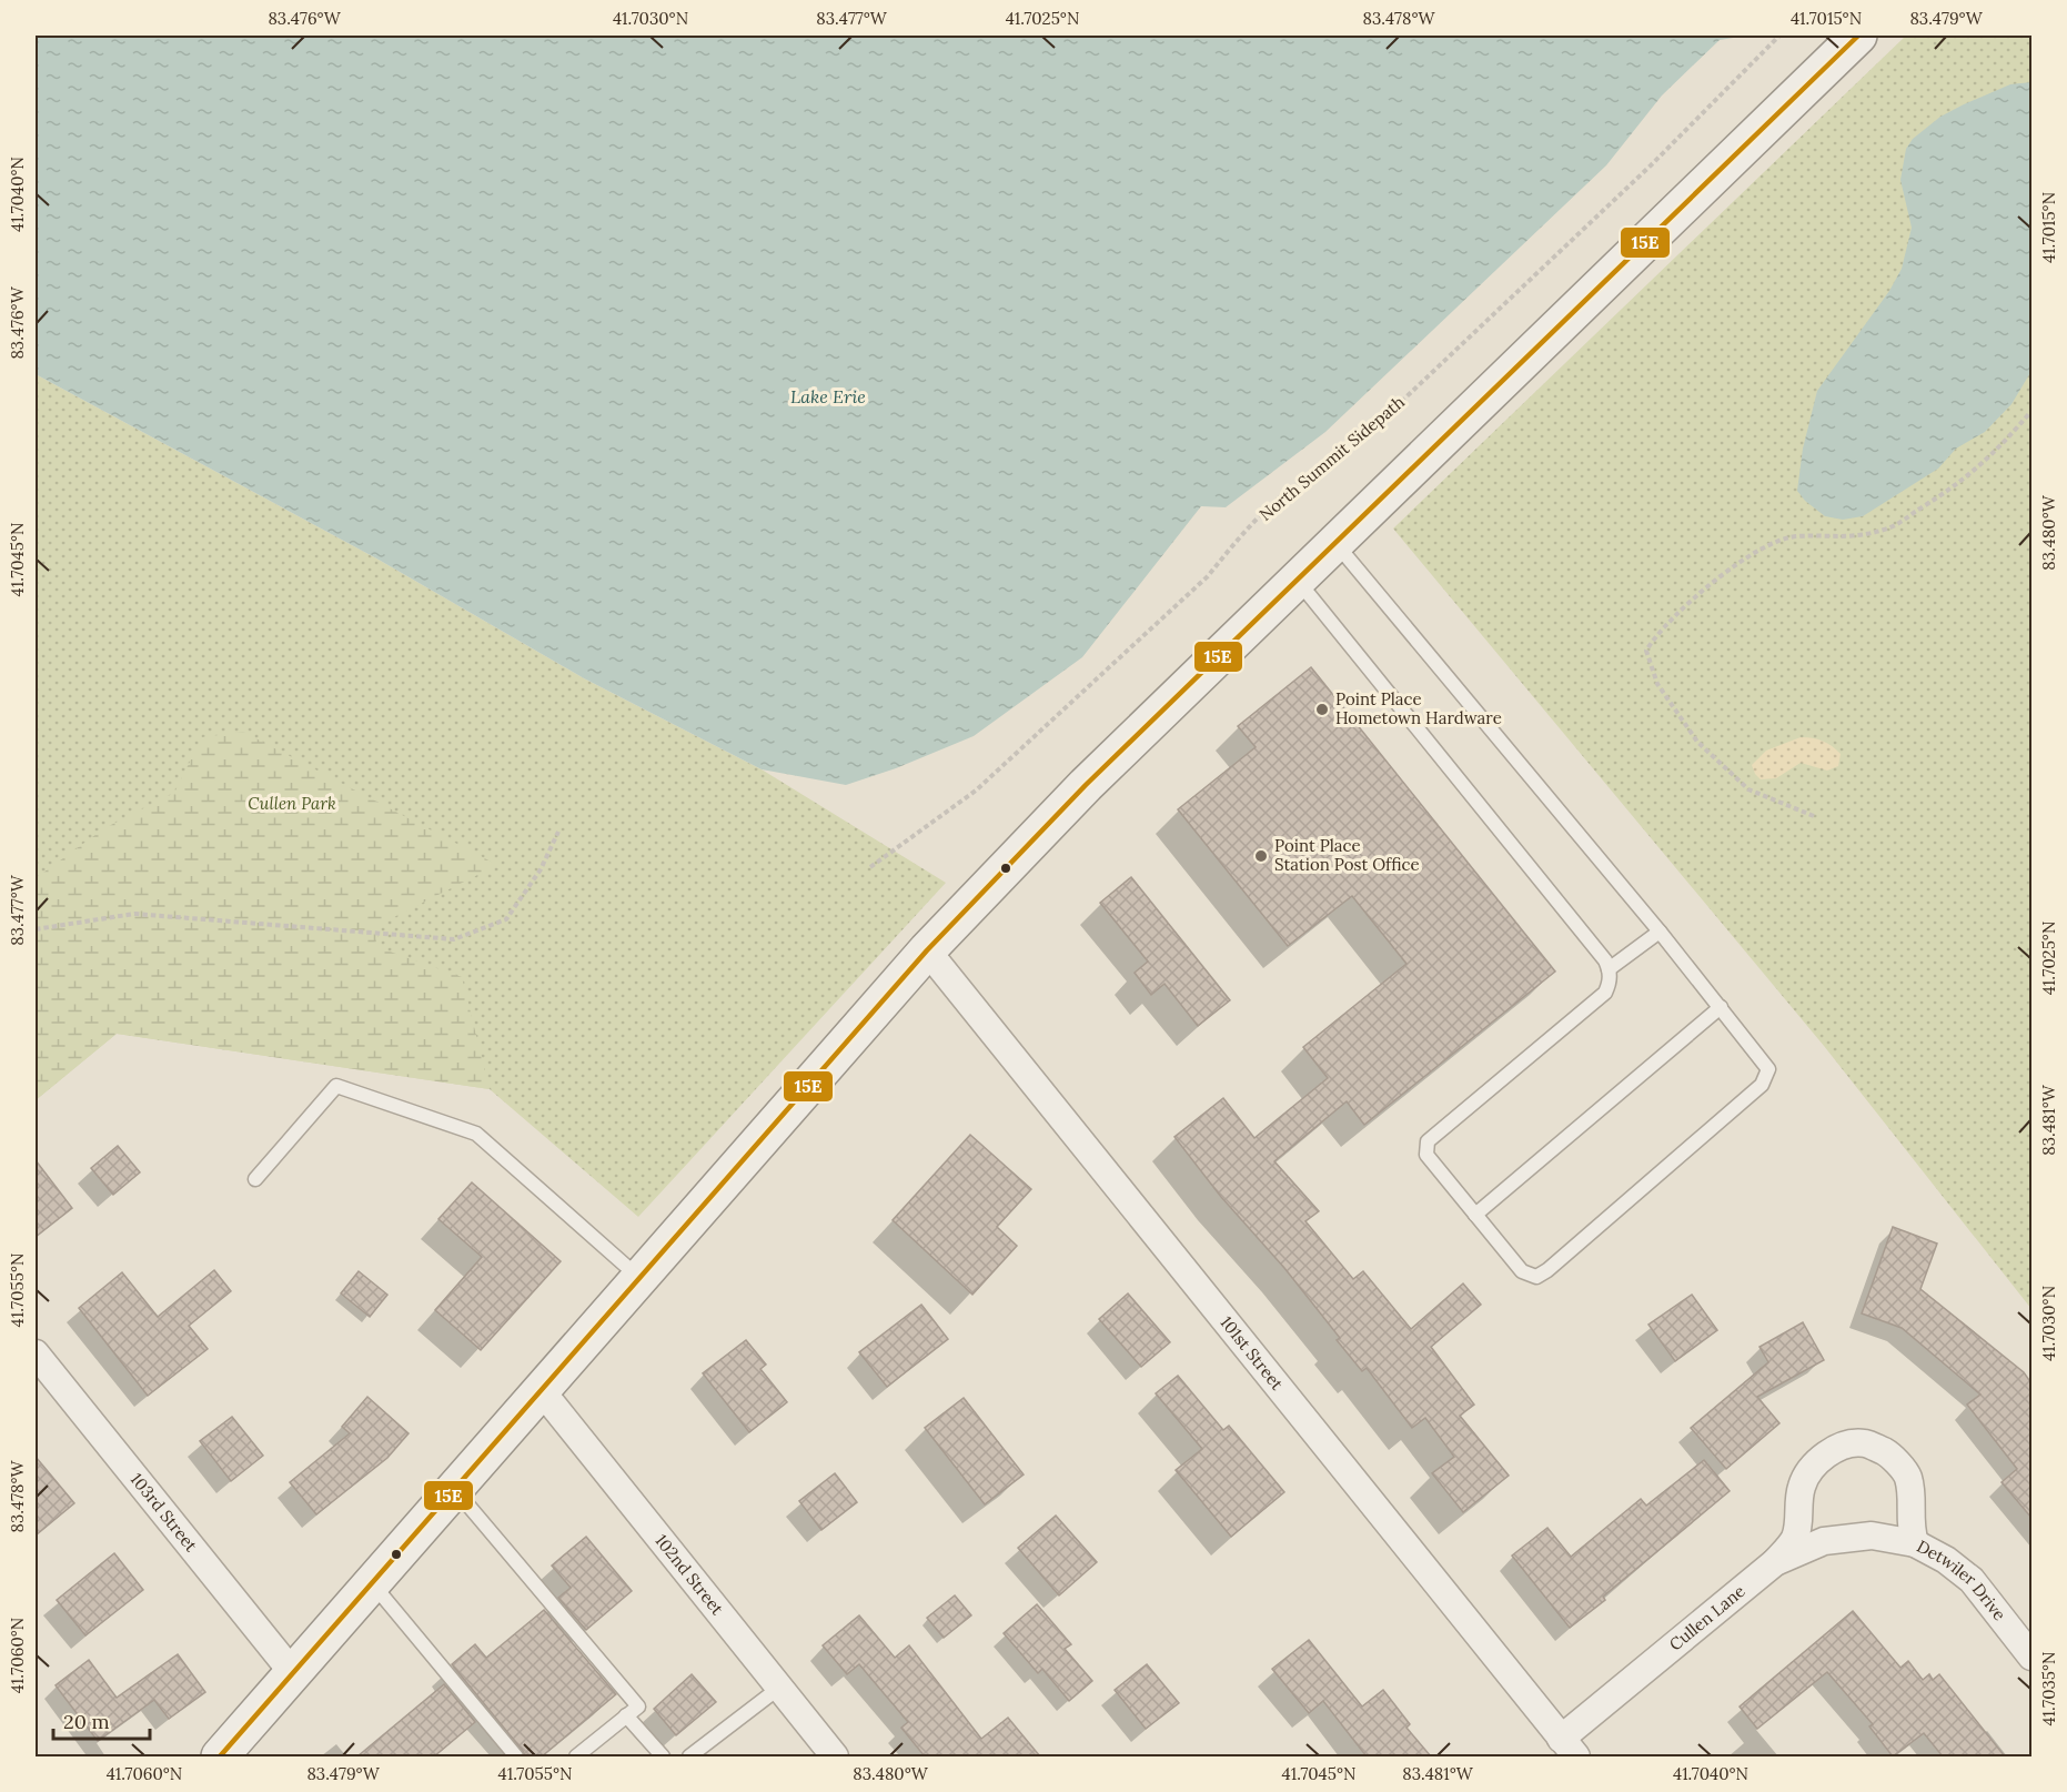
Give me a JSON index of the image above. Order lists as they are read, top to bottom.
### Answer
{
  "streets": {
    "street": [
      "101st Street",
      "103rd Street",
      "102nd Street",
      "Detwiler Drive",
      "Cullen Lane"
    ],
    "path": ["North Summit Sidepath"]
  },
  "crossings": [
    ["101st Street", "Cullen Lane"],
    ["Detwiler Drive", "Cullen Lane"]
  ],
  "water": ["Lake Erie"],
  "parks": ["Cullen Park"],
  "places": ["Point Place Hometown Hardware", "Point Place Station Post Office"],
  "lines": ["transit line 15E"],
  "scale_bar": "20 m",
  "coordinates": [
    "83.476°W",
    "41.7030°N",
    "83.477°W",
    "41.7025°N",
    "83.478°W",
    "41.7015°N",
    "83.479°W",
    "41.7040°N",
    "83.480°W",
    "41.7045°N",
    "83.481°W",
    "41.7055°N",
    "41.7060°N",
    "41.7035°N"
  ]
}
